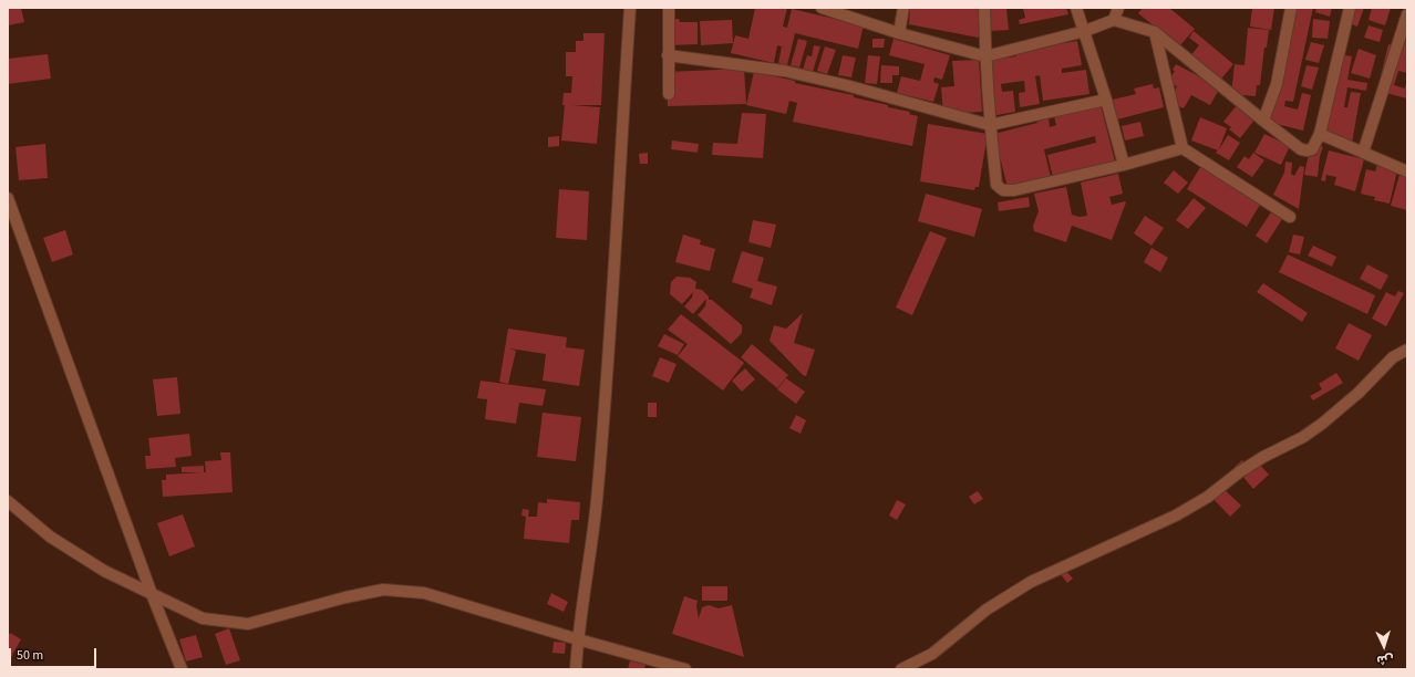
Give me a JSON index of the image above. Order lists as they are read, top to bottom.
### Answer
{
  "scale_bar": "50 m",
  "north": "bottom"
}
